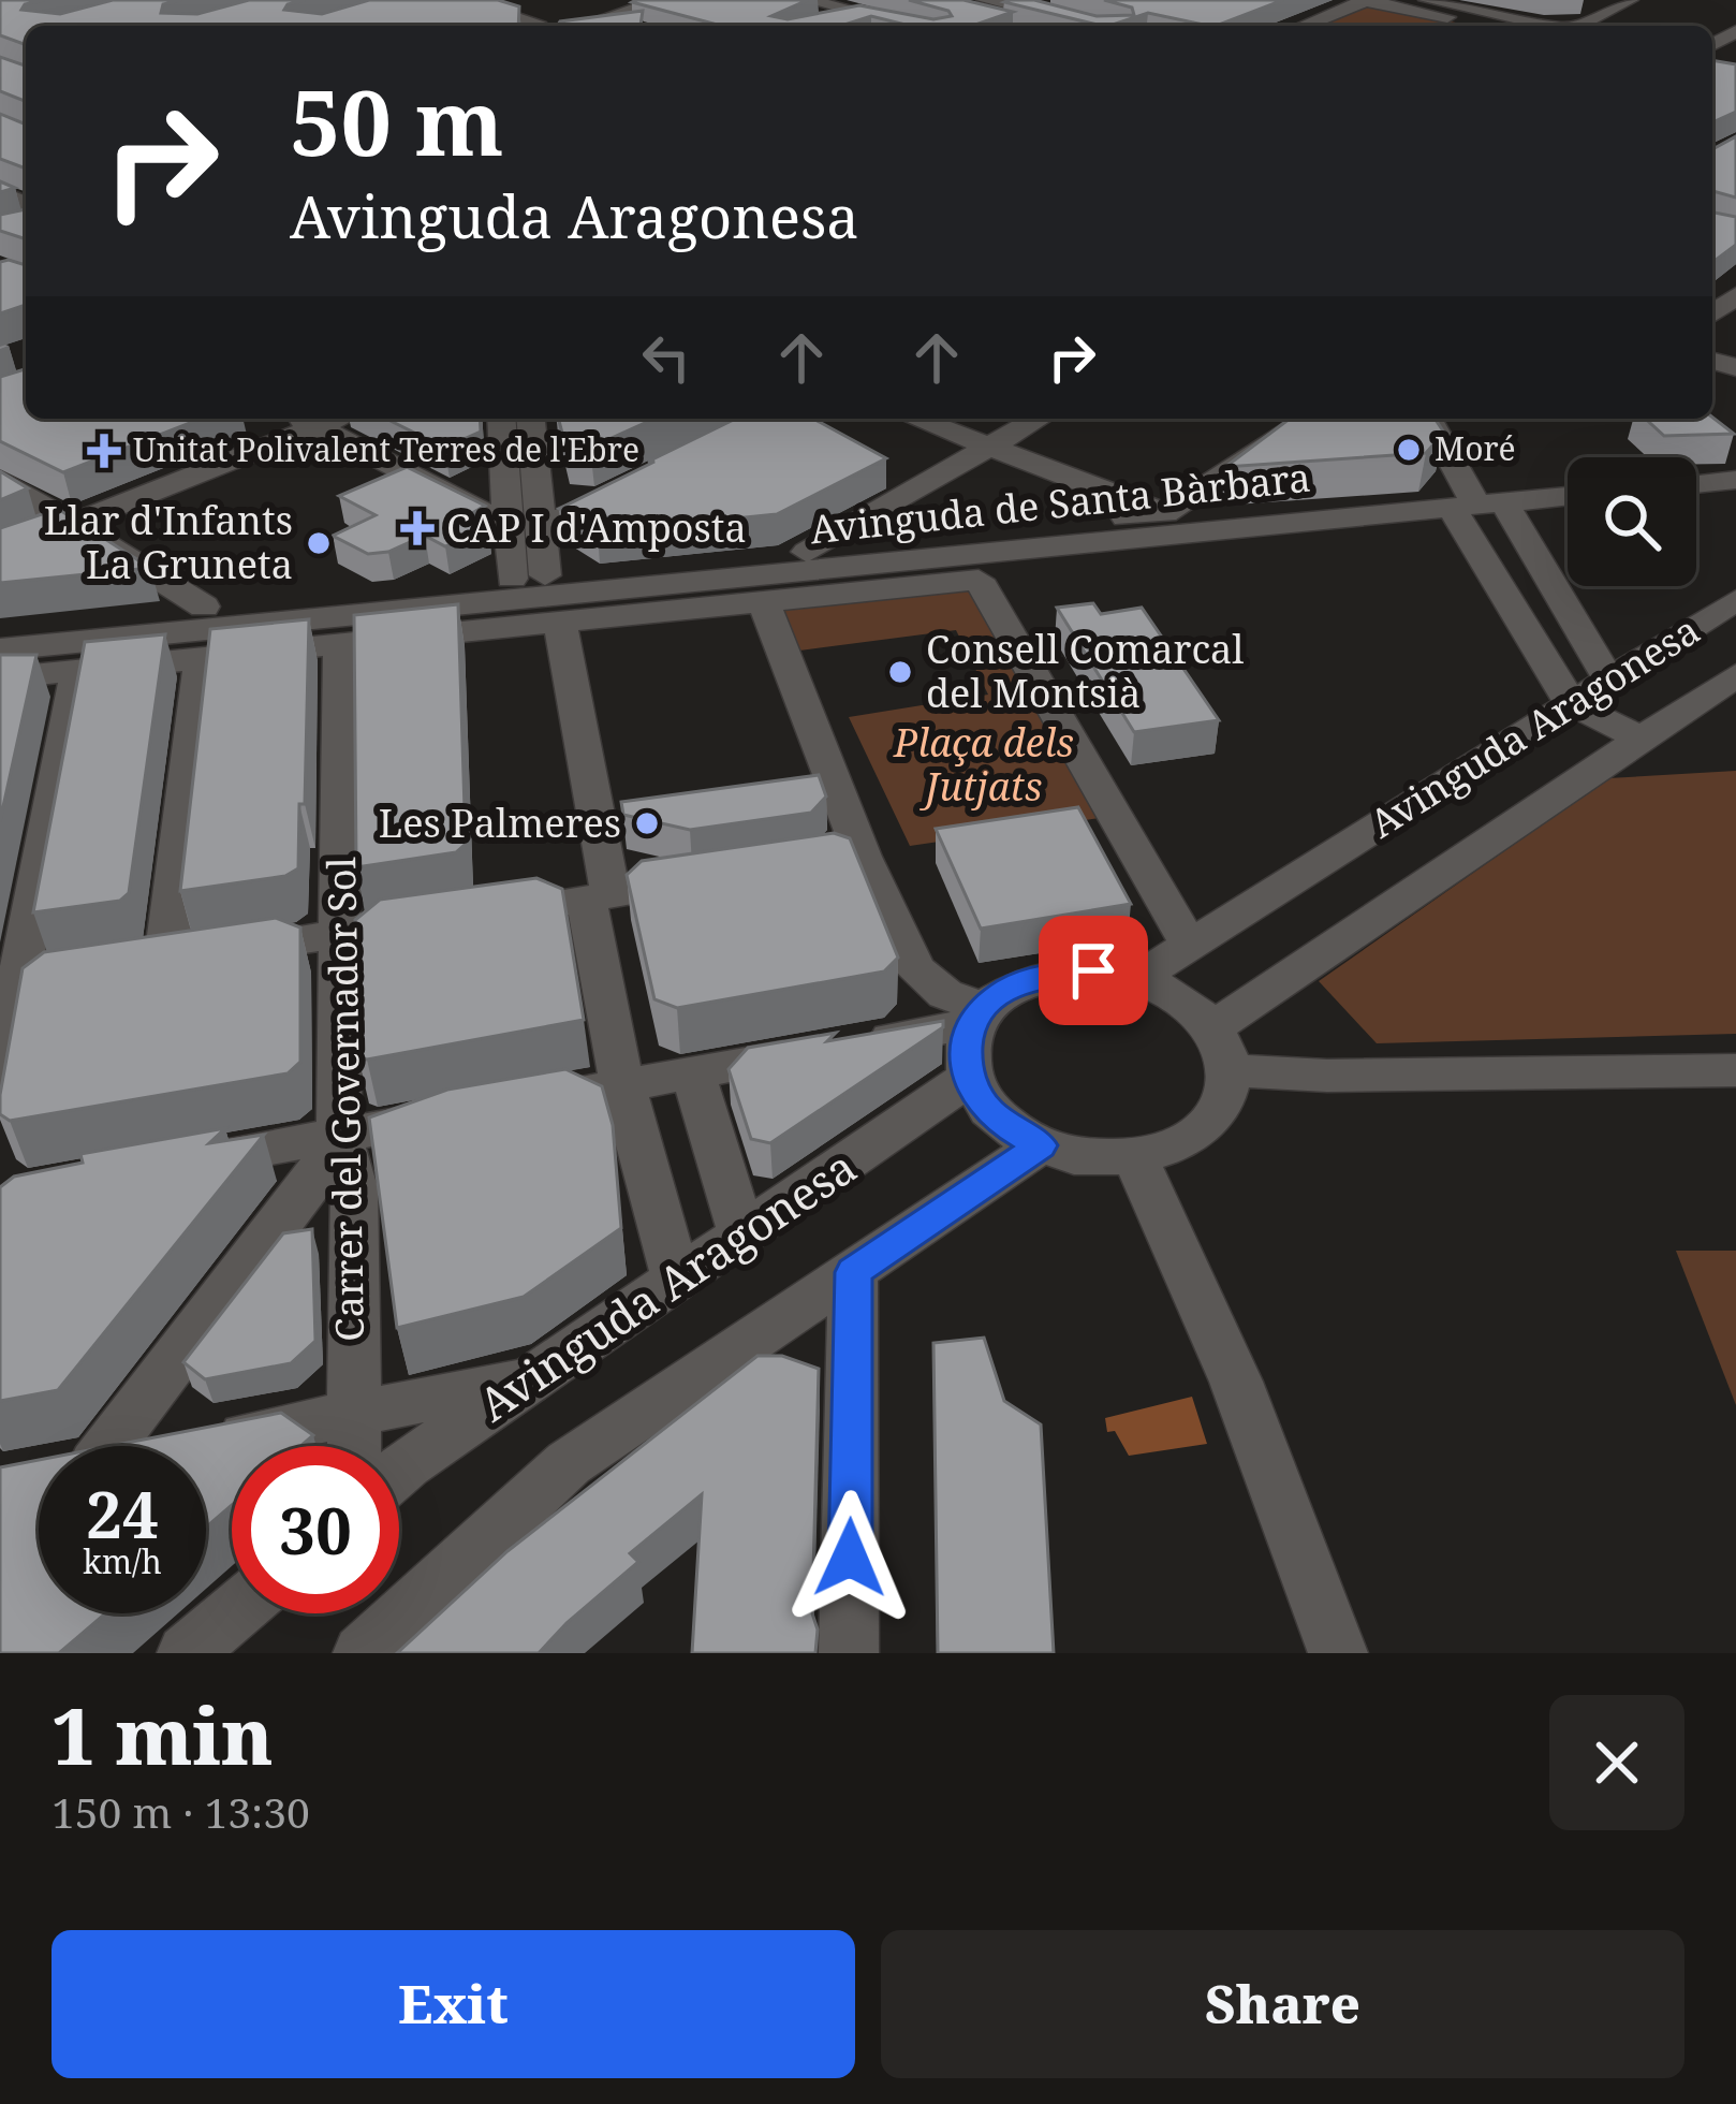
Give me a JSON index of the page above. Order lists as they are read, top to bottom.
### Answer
{
  "streets": {
    "street": ["Avinguda de Santa Bàrbara", "Avinguda Aragonesa", "Carrer del Governador Sol"]
  },
  "parks": ["Plaça dels Jutjats"],
  "places": {
    "other": [
      "Moré",
      "Llar d'Infants La Gruneta",
      "Consell Comarcal del Montsià",
      "Les Palmeres"
    ],
    "health": ["Unitat Polivalent Terres de l'Ebre", "CAP I d'Amposta"]
  },
  "page": {
    "turn": ["50 m", "Avinguda Aragonesa"],
    "speed": "24 km/h",
    "limit": "30",
    "heading": ["1 min", "150 m · 13:30"],
    "buttons": ["Exit", "Share"]
  }
}
